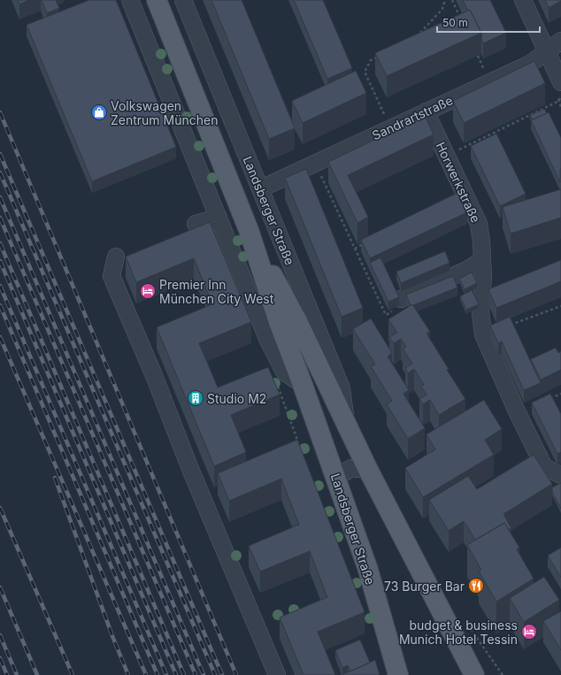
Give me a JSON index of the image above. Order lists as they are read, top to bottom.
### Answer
{
  "streets": {
    "main road": ["Landsberger Straße"],
    "street": ["Sandrartstraße", "Horwerkstraße"]
  },
  "crossings": [
    ["Sandrartstraße", "Horwerkstraße"],
    ["Sandrartstraße", "Landsberger Straße"]
  ],
  "places": {
    "shop": ["Volkswagen Zentrum München"],
    "hotel": ["Premier Inn München City West", "budget & business Munich Hotel Tessin"],
    "building": ["Studio M2"],
    "restaurant": ["73 Burger Bar"]
  },
  "scale_bar": "50 m"
}
